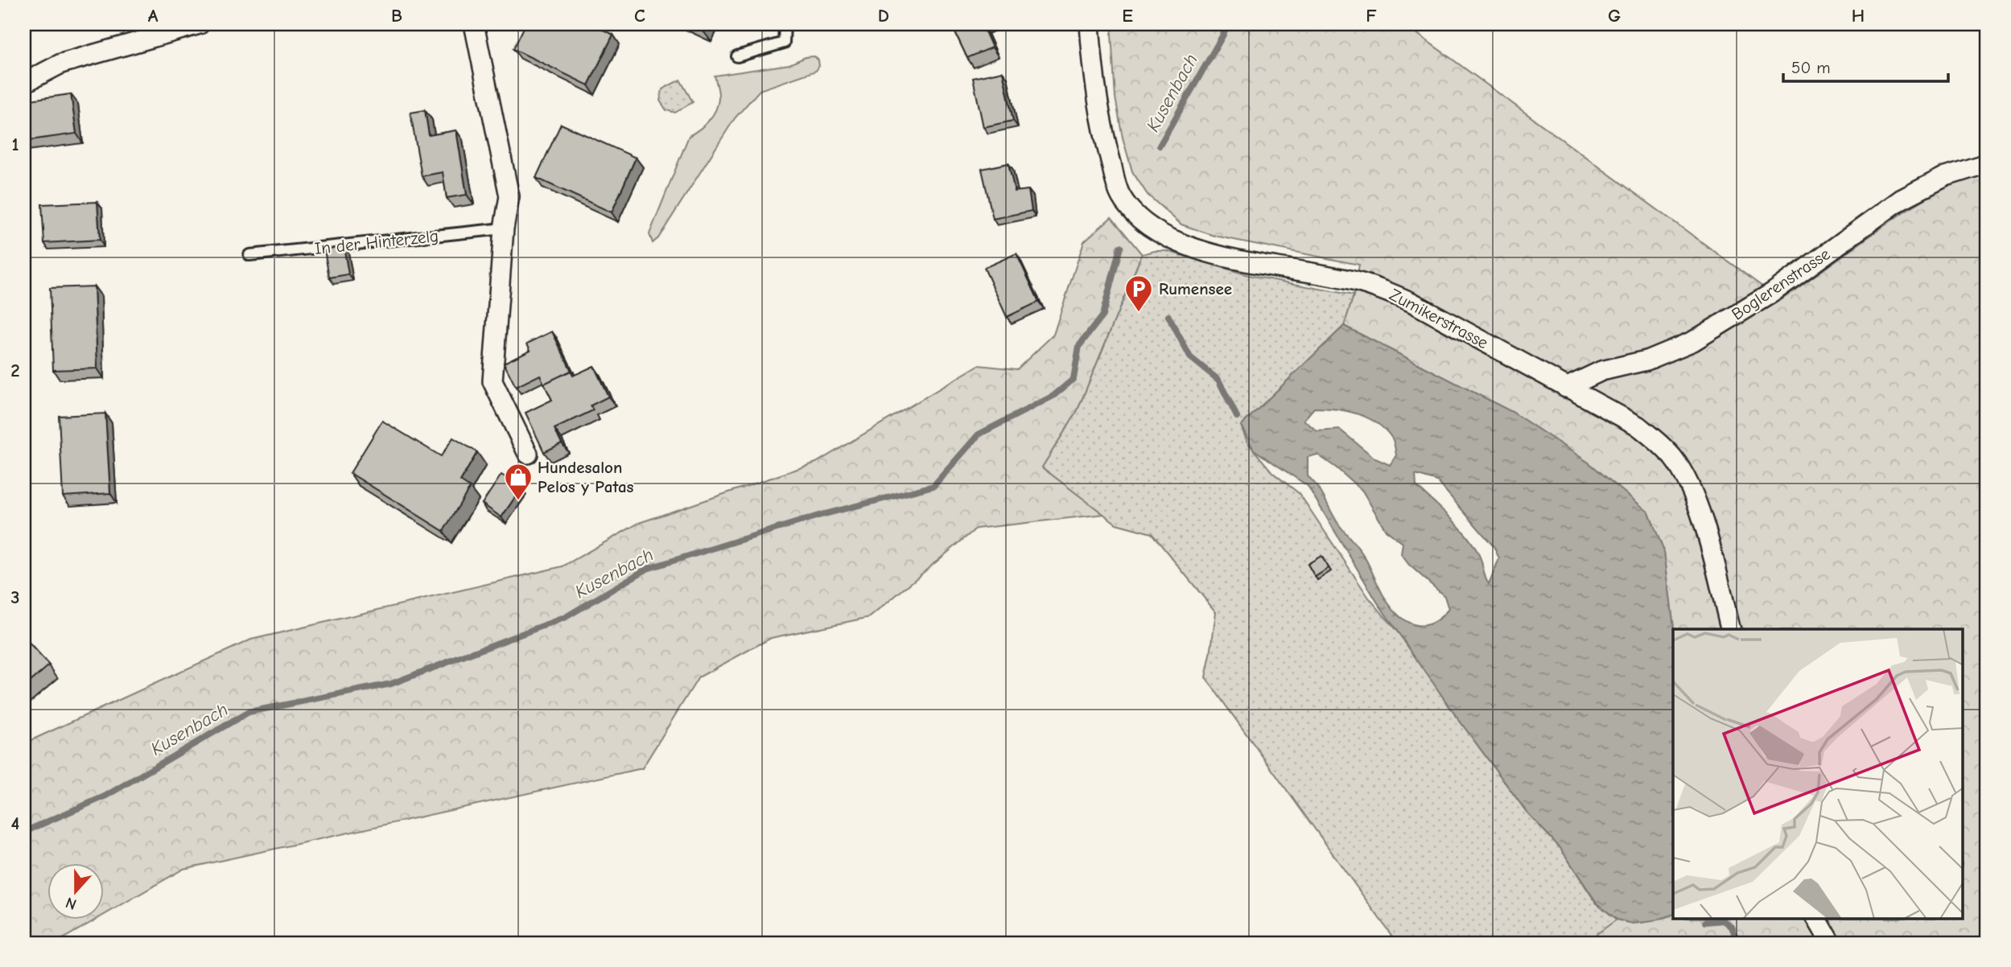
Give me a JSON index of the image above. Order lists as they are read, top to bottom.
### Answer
{
  "streets": {
    "street": ["Boglerenstrasse", "Zumikerstrasse"],
    "lane": ["In der Hinterzelg"]
  },
  "crossings": [
    ["Boglerenstrasse", "Zumikerstrasse"]
  ],
  "water": ["Kusenbach"],
  "places": {
    "parking": ["Rumensee"],
    "shop": ["Hundesalon Pelos y Patas"]
  },
  "scale_bar": "50 m",
  "north": "bottom",
  "grid": {
    "columns": [
      "A",
      "B",
      "C",
      "D",
      "E",
      "F",
      "G",
      "H"
    ],
    "rows": [
      "1",
      "2",
      "3",
      "4"
    ]
  }
}
